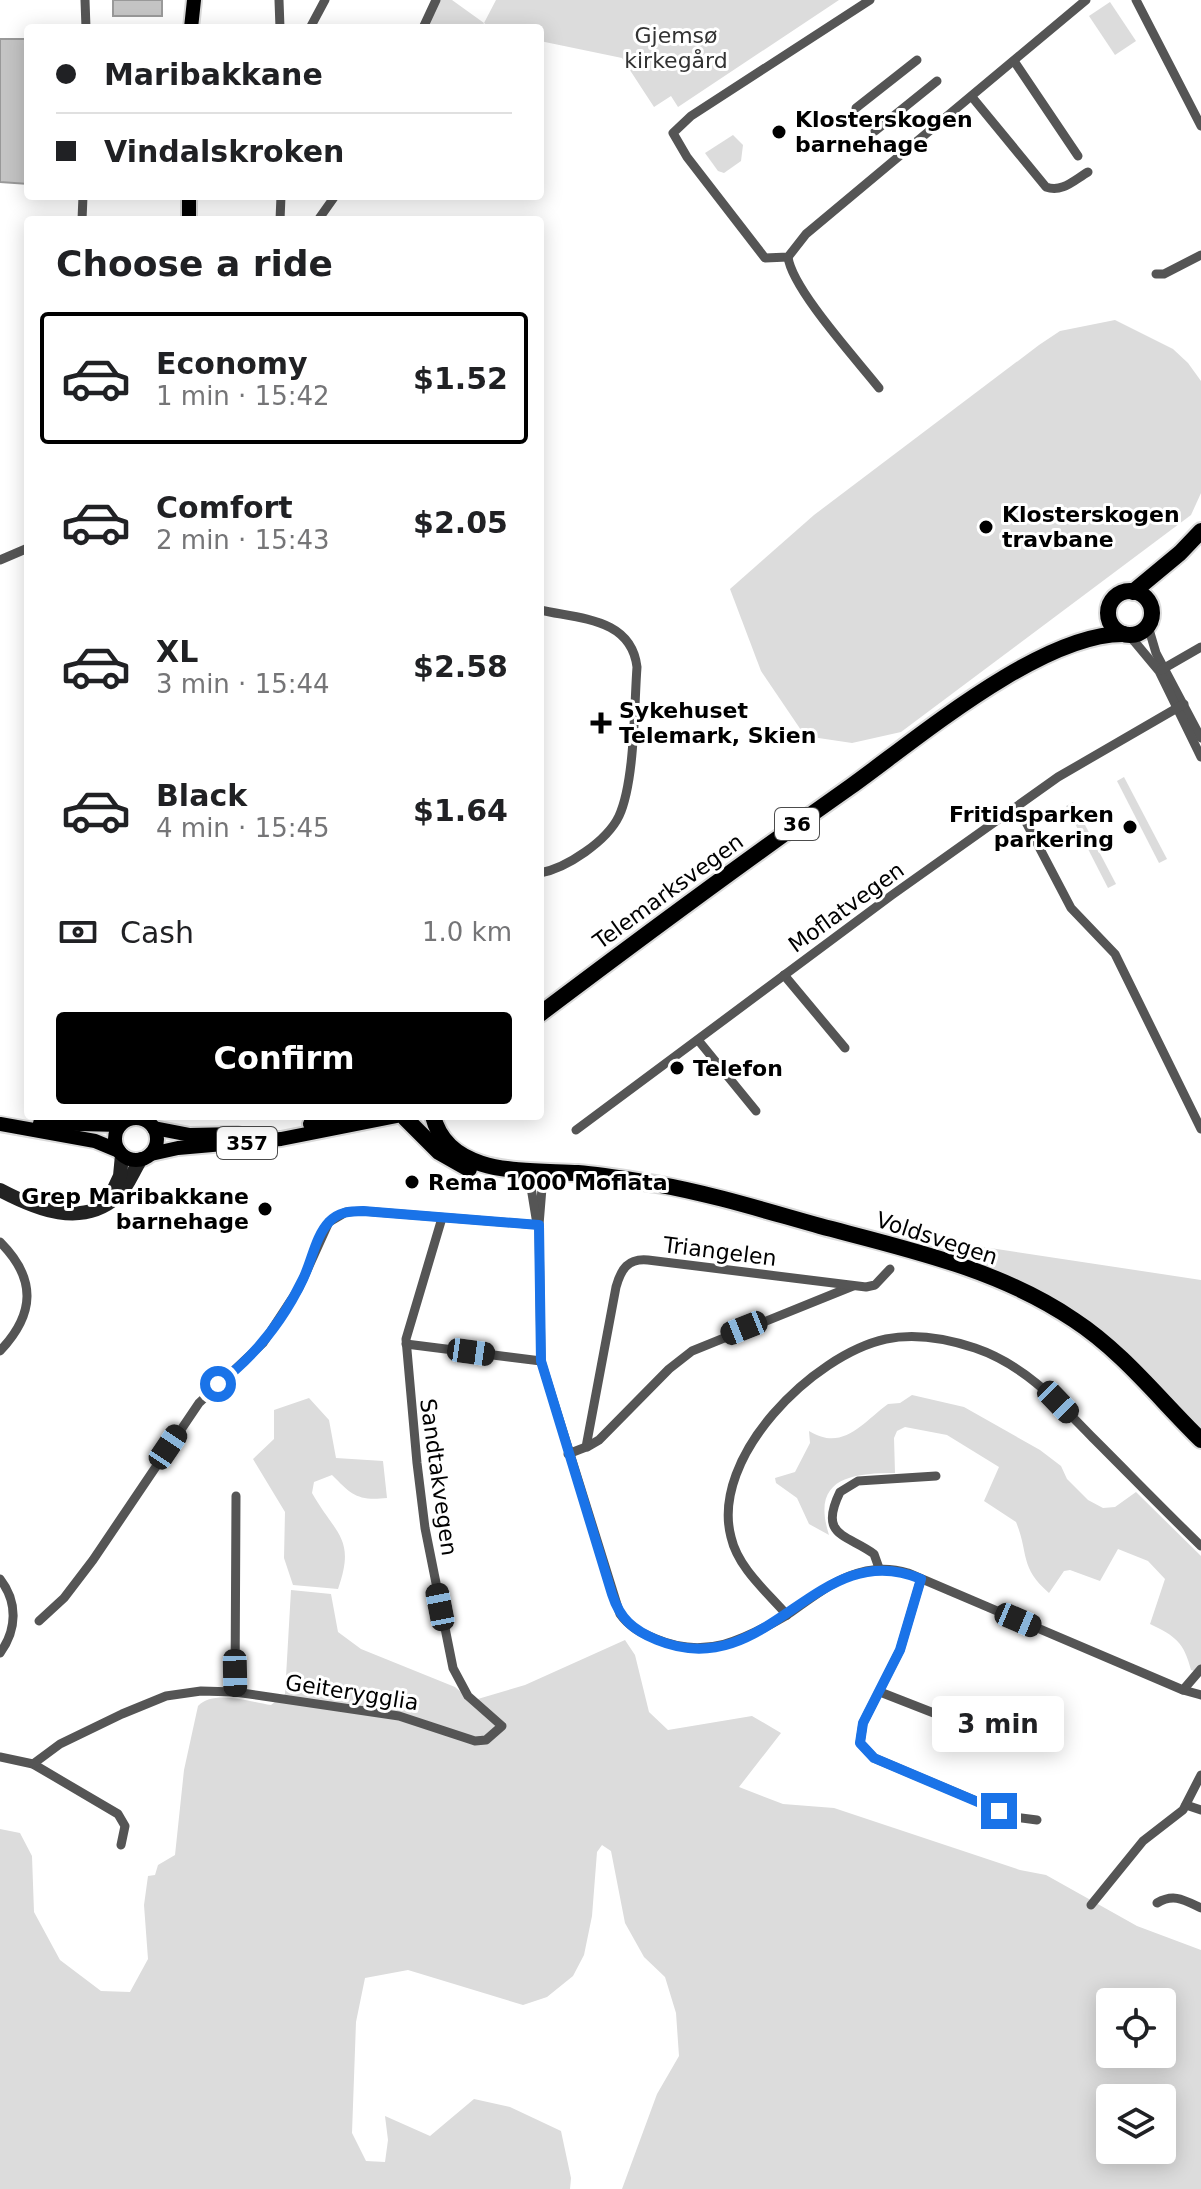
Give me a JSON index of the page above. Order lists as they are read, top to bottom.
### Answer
{
  "streets": {
    "highway": ["36", "Telemarksvegen", "Voldsvegen"],
    "main road": ["357"],
    "street": [
      "Moflatvegen",
      "Triangelen",
      "Sandtakvegen",
      "Geiterygglia"
    ]
  },
  "crossings": [
    ["Sandtakvegen", "Geiterygglia"]
  ],
  "parks": ["Gjemsø kirkegård"],
  "places": {
    "other": [
      "Klosterskogen barnehage",
      "Klosterskogen travbane",
      "Fritidsparken parkering",
      "Telefon",
      "Rema 1000 Moflata",
      "Grep Maribakkane barnehage"
    ],
    "health": ["Sykehuset Telemark, Skien"]
  },
  "page": {
    "banner": ["Maribakkane", "Vindalskroken"],
    "heading": "Choose a ride",
    "list": [
      {
        "name": "Economy",
        "note": "1 min · 15:42",
        "value": "$1.52"
      },
      {
        "name": "Comfort",
        "note": "2 min · 15:43",
        "value": "$2.05"
      },
      {
        "name": "XL",
        "note": "3 min · 15:44",
        "value": "$2.58"
      },
      {
        "name": "Black",
        "note": "4 min · 15:45",
        "value": "$1.64"
      }
    ],
    "pay": ["Cash", "1.0 km"],
    "buttons": "Confirm",
    "bubble": "3 min"
  }
}
